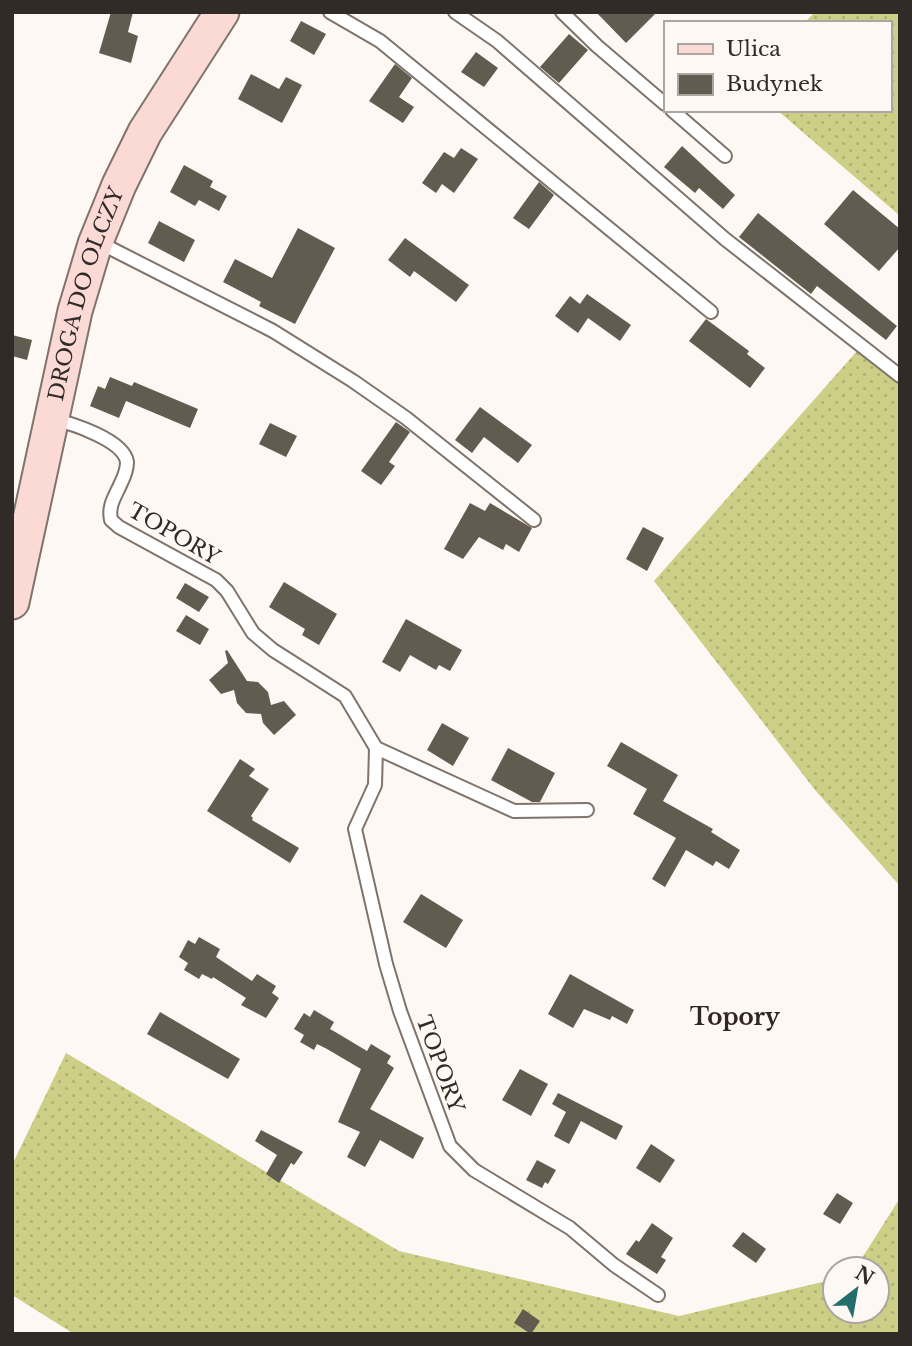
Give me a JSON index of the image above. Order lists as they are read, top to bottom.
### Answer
{
  "streets": {
    "street": ["DROGA DO OLCZY"],
    "lane": ["TOPORY"]
  },
  "crossings": [
    ["DROGA DO OLCZY", "TOPORY"]
  ],
  "districts": ["Topory"],
  "legend": ["Ulica", "Budynek"],
  "north": "top right"
}
